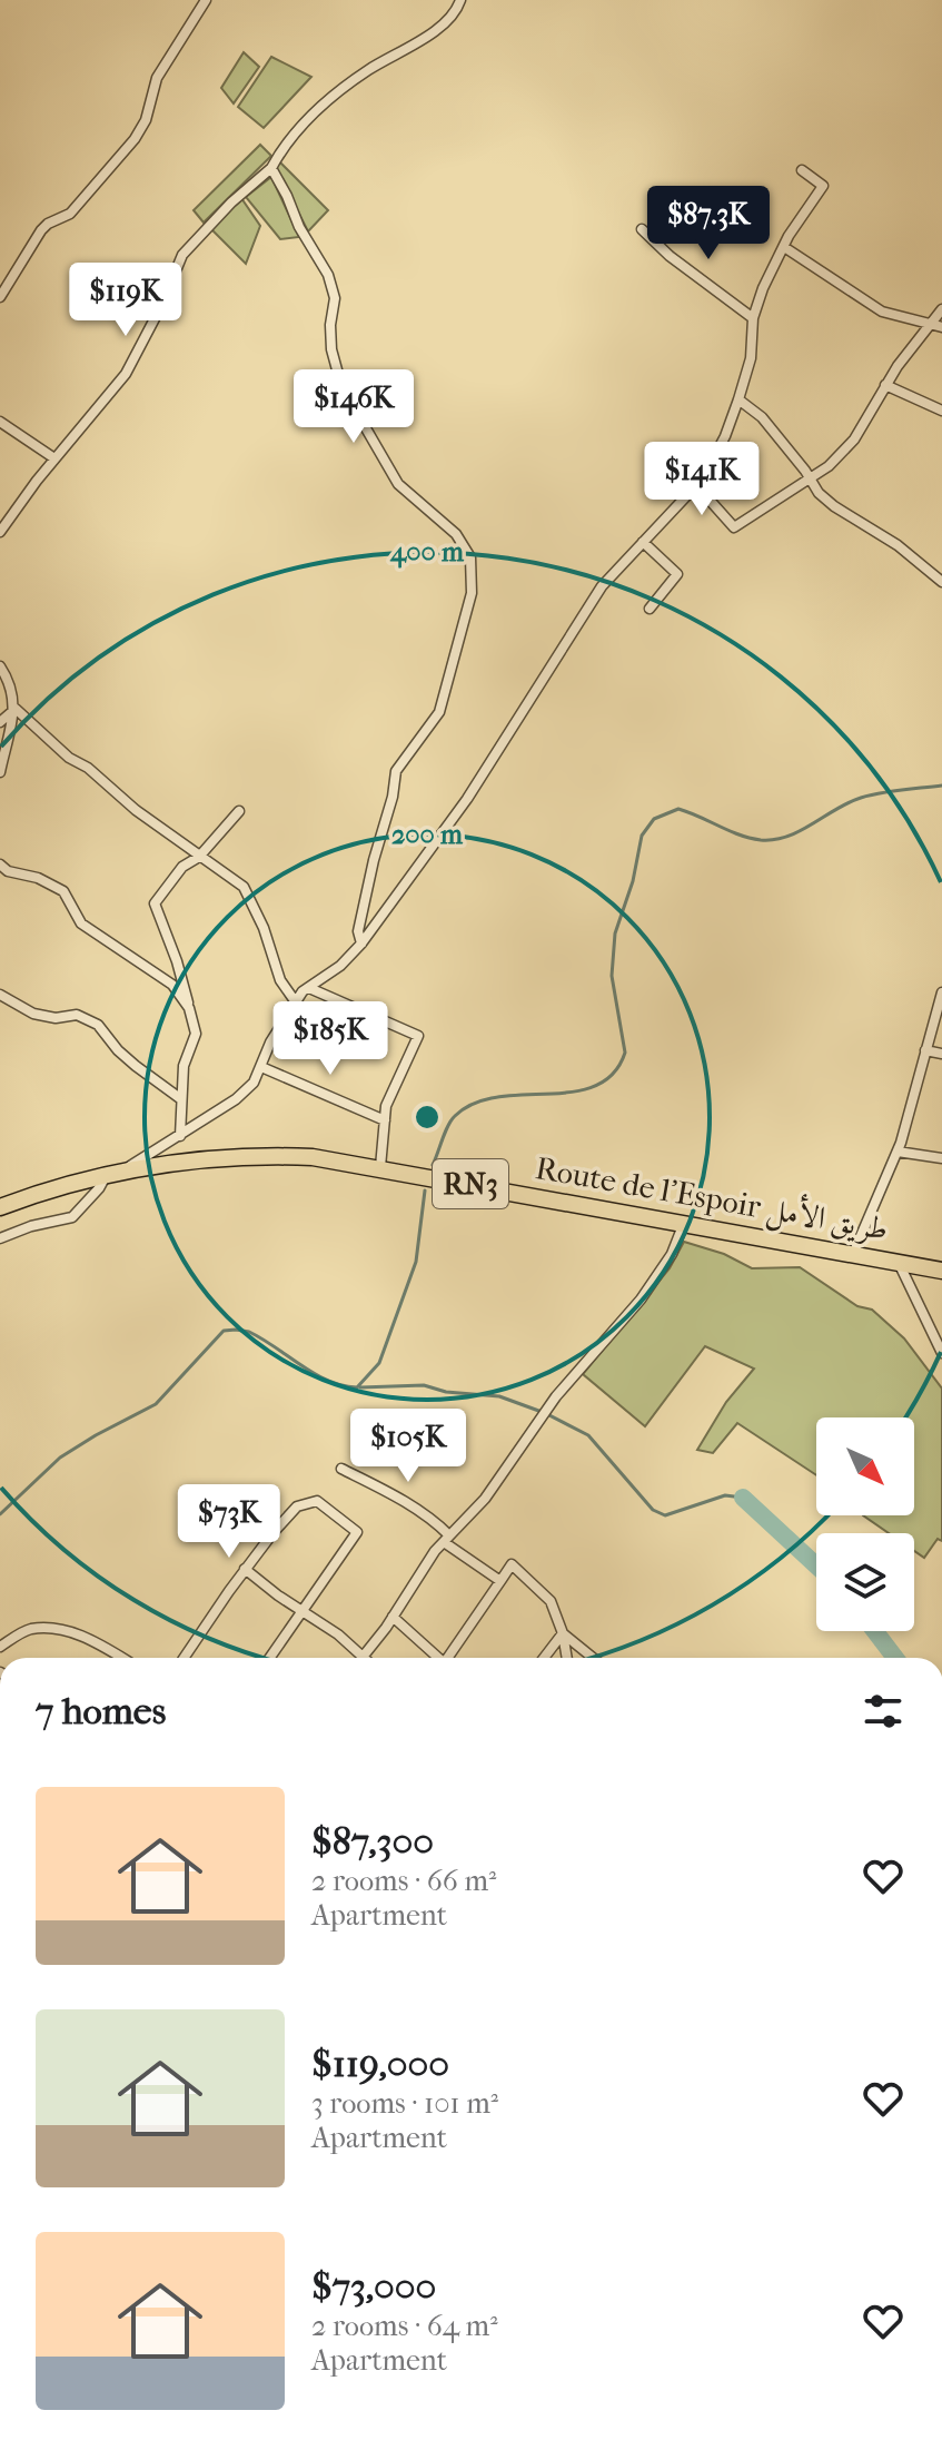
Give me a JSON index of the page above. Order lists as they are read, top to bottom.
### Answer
{
  "streets": {
    "highway": ["RN3", "Route de l’Espoir طريق الأمل"]
  },
  "north": "bottom right",
  "page": {
    "price": [
      "$87.3K",
      "$119K",
      "$146K",
      "$141K",
      "$185K",
      "$105K",
      "$73K"
    ],
    "heading": "7 homes",
    "list": [
      {
        "name": "$87,300",
        "note": "2 rooms · 66 m² · Apartment"
      },
      {
        "name": "$119,000",
        "note": "3 rooms · 101 m² · Apartment"
      },
      {
        "name": "$73,000",
        "note": "2 rooms · 64 m² · Apartment"
      }
    ]
  },
  "rings": ["400 m", "200 m"]
}
